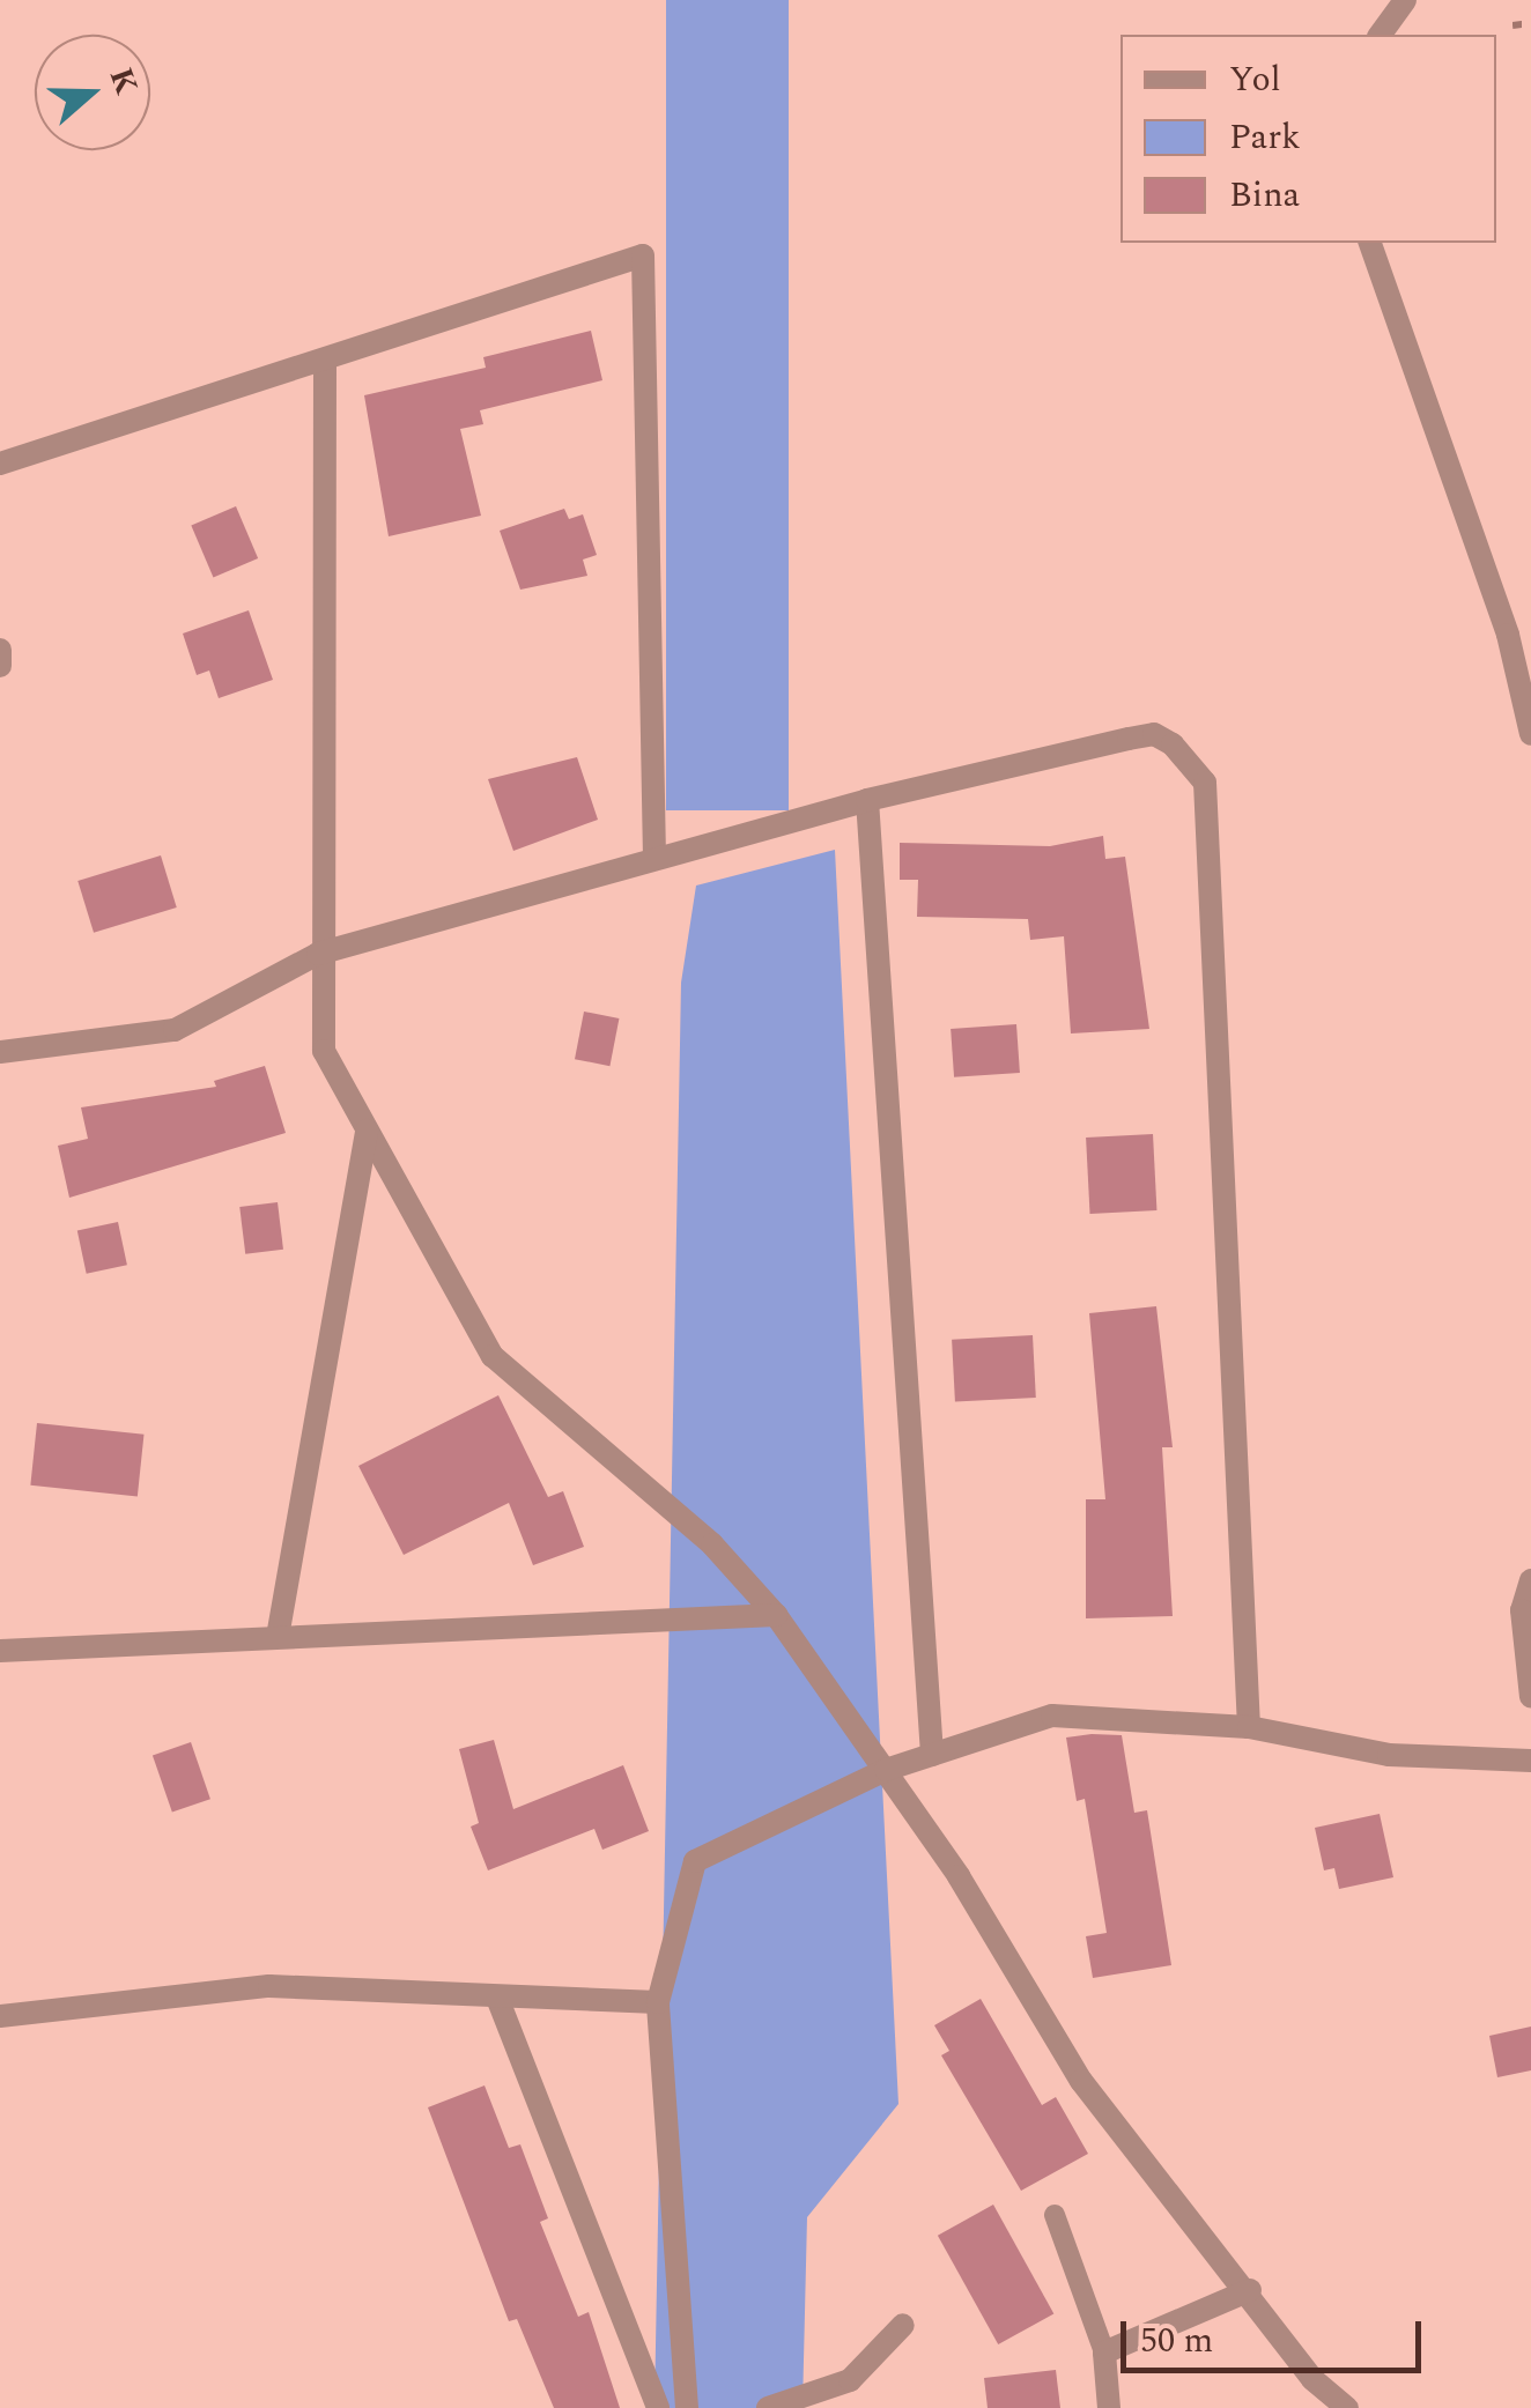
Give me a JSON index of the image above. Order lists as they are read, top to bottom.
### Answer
{
  "legend": ["Yol", "Park", "Bina"],
  "scale_bar": "50 m",
  "north": "right"
}
